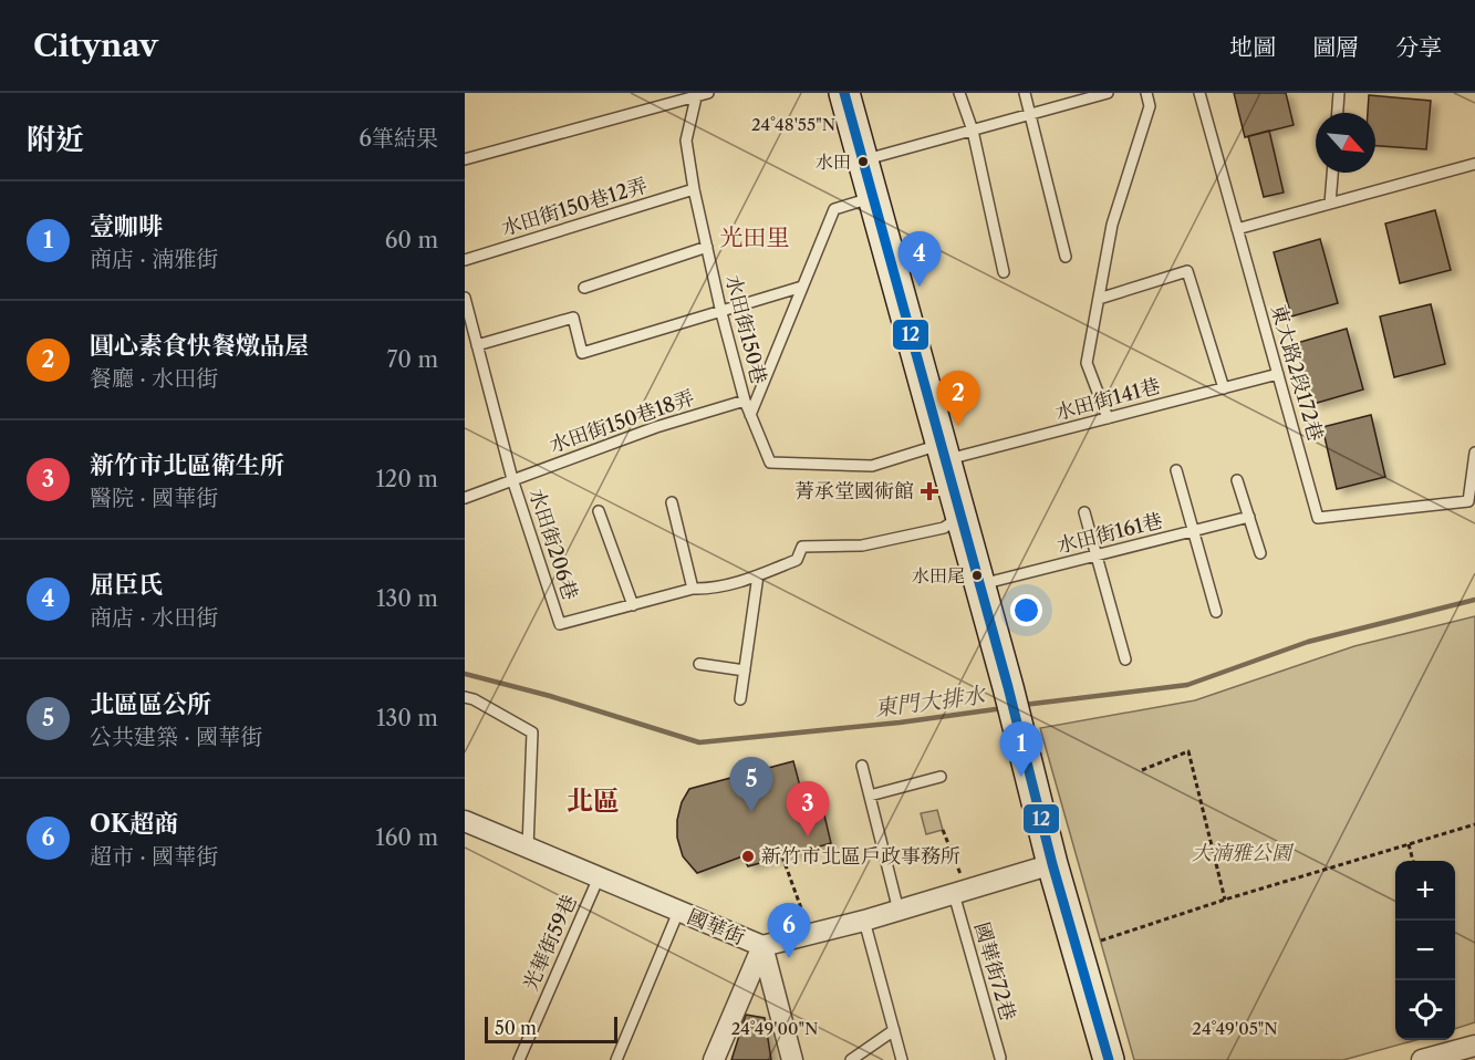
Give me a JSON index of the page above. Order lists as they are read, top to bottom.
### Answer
{
  "streets": {
    "street": ["國華街"],
    "lane": [
      "水田街150巷12弄",
      "水田街150巷",
      "東大路2段172巷",
      "水田街141巷",
      "水田街150巷18弄",
      "水田街161巷",
      "水田街206巷",
      "光華街59巷",
      "國華街72巷"
    ]
  },
  "crossings": [
    ["水田街150巷12弄", "水田街150巷"],
    ["水田街150巷", "水田街141巷"],
    ["水田街150巷", "水田街150巷18弄"],
    ["東大路2段172巷", "水田街141巷"],
    ["水田街150巷18弄", "水田街206巷"],
    ["國華街", "光華街59巷"],
    ["國華街", "國華街72巷"]
  ],
  "districts": ["光田里", "北區"],
  "water": ["東門大排水"],
  "parks": ["大湳雅公園"],
  "places": {
    "other": ["水田", "水田尾", "新竹市北區戶政事務所"],
    "health": ["菁承堂國術館"]
  },
  "lines": ["transit line 12"],
  "scale_bar": "50 m",
  "north": "bottom right",
  "page": {
    "header": "Citynav",
    "nav": ["地圖", "圖層", "分享"],
    "heading": ["附近", "6筆結果"],
    "list": [
      {
        "mark": "1",
        "name": "壹咖啡",
        "note": "商店 · 湳雅街",
        "value": "60 m"
      },
      {
        "mark": "2",
        "name": "圓心素食快餐燉品屋",
        "note": "餐廳 · 水田街",
        "value": "70 m"
      },
      {
        "mark": "3",
        "name": "新竹市北區衛生所",
        "note": "醫院 · 國華街",
        "value": "120 m"
      },
      {
        "mark": "4",
        "name": "屈臣氏",
        "note": "商店 · 水田街",
        "value": "130 m"
      },
      {
        "mark": "5",
        "name": "北區區公所",
        "note": "公共建築 · 國華街",
        "value": "130 m"
      },
      {
        "mark": "6",
        "name": "OK超商",
        "note": "超市 · 國華街",
        "value": "160 m"
      }
    ],
    "pins": [
      "4",
      "2",
      "1",
      "5",
      "3",
      "6"
    ],
    "map_buttons": ["+", "−"],
    "scale": "50 m"
  },
  "coordinates": ["24°48'55\"N", "24°49'00\"N", "24°49'05\"N"]
}
